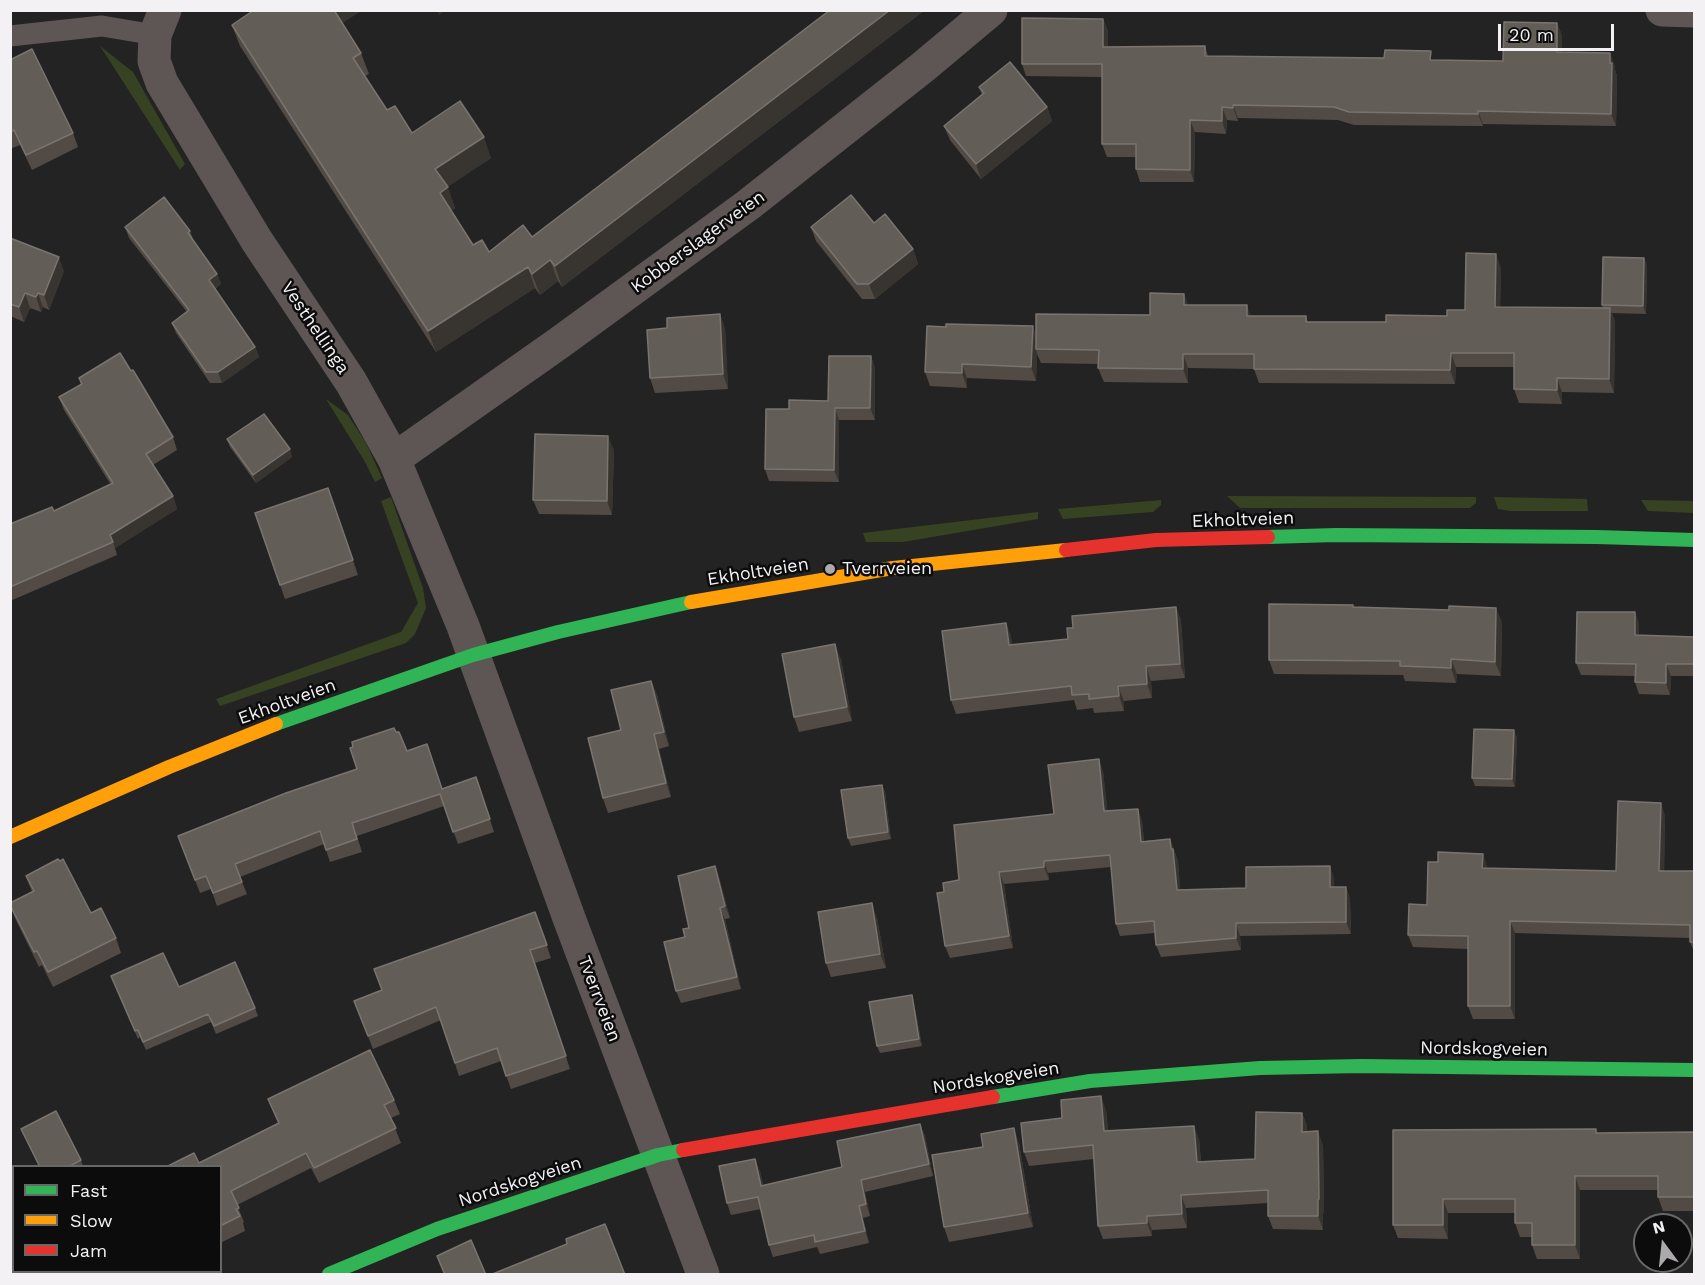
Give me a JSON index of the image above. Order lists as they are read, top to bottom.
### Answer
{
  "streets": {
    "street": [
      "Kobberslagerveien",
      "Vesthellinga",
      "Ekholtveien",
      "Tverrveien",
      "Nordskogveien"
    ]
  },
  "crossings": [
    ["Kobberslagerveien", "Vesthellinga"],
    ["Vesthellinga", "Ekholtveien"],
    ["Vesthellinga", "Tverrveien"],
    ["Ekholtveien", "Tverrveien"],
    ["Tverrveien", "Nordskogveien"]
  ],
  "places": ["Tverrveien"],
  "legend": ["Fast", "Slow", "Jam"],
  "scale_bar": "20 m",
  "north": "top"
}
